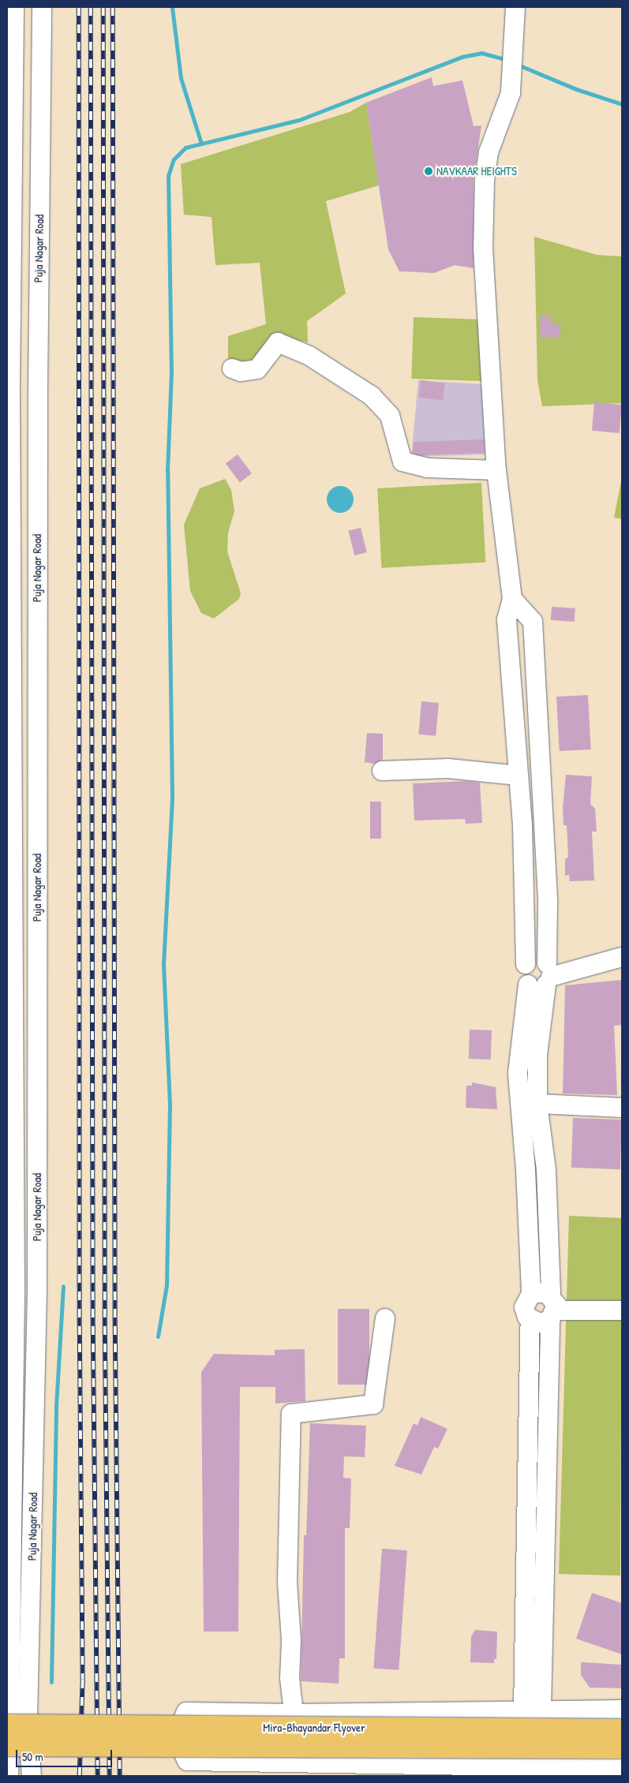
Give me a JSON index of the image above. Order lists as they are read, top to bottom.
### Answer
{
  "streets": {
    "main road": ["Mira-Bhayandar Flyover"],
    "street": ["Puja Nagar Road"]
  },
  "crossings": [
    ["Puja Nagar Road", "Mira-Bhayandar Flyover"]
  ],
  "places": ["NAVKAAR HEIGHTS"],
  "scale_bar": "50 m"
}
